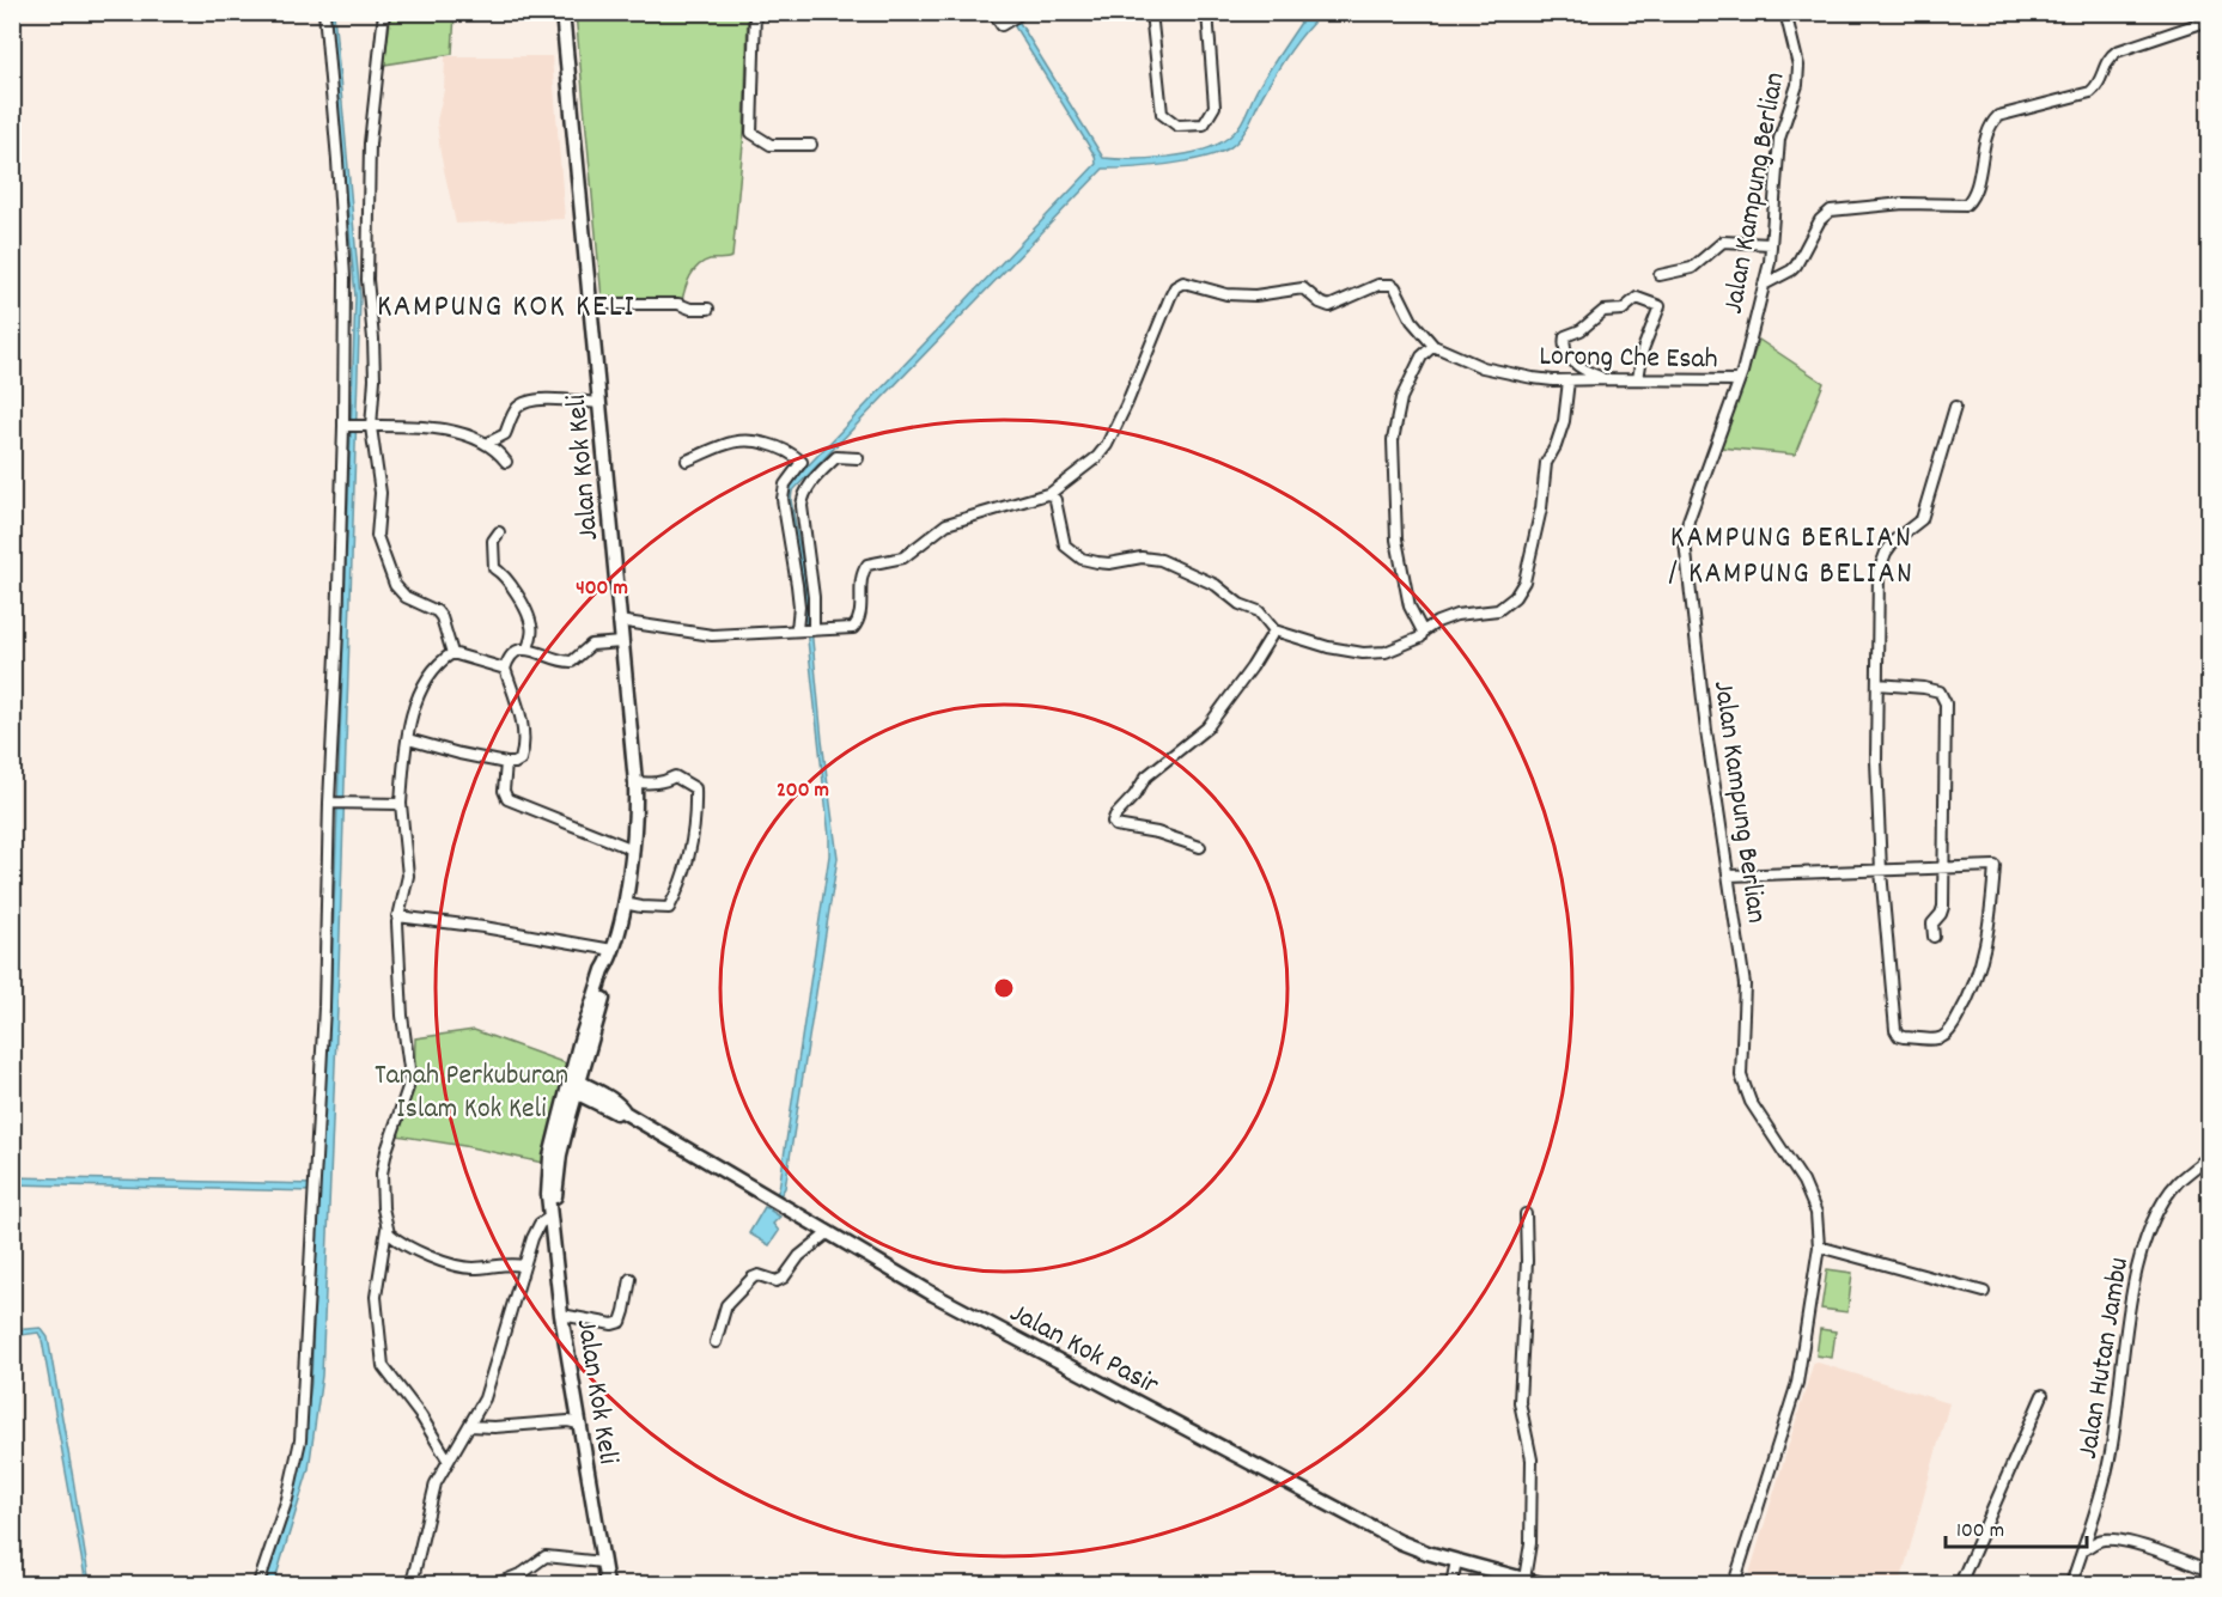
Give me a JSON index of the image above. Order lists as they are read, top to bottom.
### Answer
{
  "streets": {
    "street": [
      "Jalan Kampung Berlian",
      "Lorong Che Esah",
      "Jalan Kok Keli",
      "Jalan Kok Pasir",
      "Jalan Hutan Jambu"
    ]
  },
  "crossings": [
    ["Jalan Kampung Berlian", "Lorong Che Esah"],
    ["Jalan Kok Keli", "Jalan Kok Pasir"]
  ],
  "districts": ["KAMPUNG KOK KELI", "KAMPUNG BERLIAN / KAMPUNG BELIAN"],
  "parks": ["Tanah Perkuburan Islam Kok Keli"],
  "scale_bar": "100 m",
  "rings": ["400 m", "200 m"]
}
